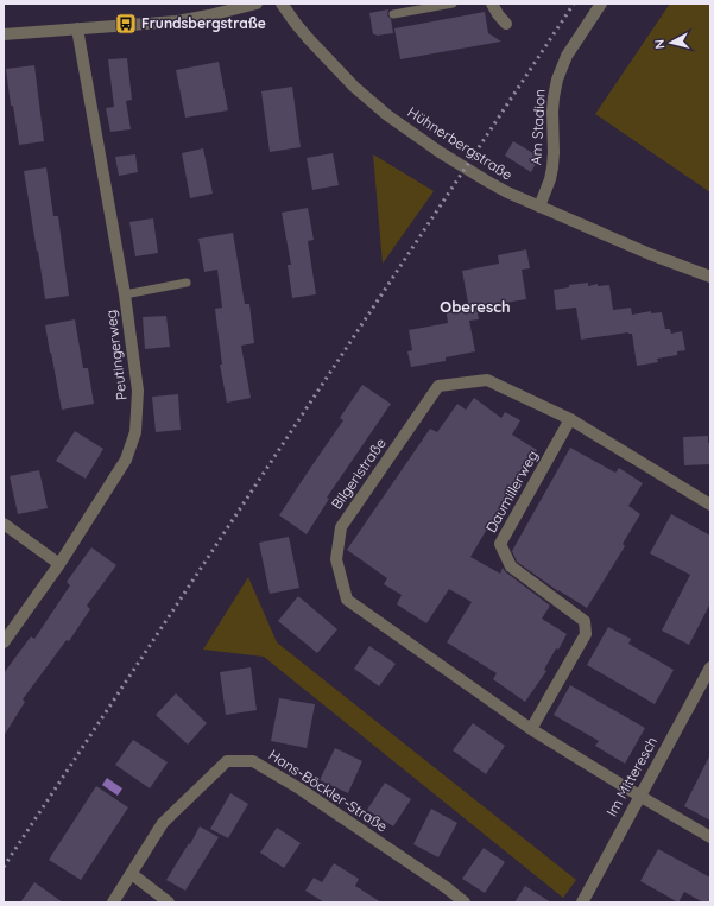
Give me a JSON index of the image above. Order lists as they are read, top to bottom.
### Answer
{
  "streets": {
    "street": [
      "Am Stadion",
      "Hühnerbergstraße",
      "Peutingerweg",
      "Bilgeristraße",
      "Daumillerweg",
      "Im Mitteresch",
      "Hans-Böckler-Straße"
    ]
  },
  "crossings": [
    ["Am Stadion", "Hühnerbergstraße"],
    ["Bilgeristraße", "Daumillerweg"],
    ["Bilgeristraße", "Im Mitteresch"]
  ],
  "districts": ["Oberesch"],
  "places": {
    "bus stop": ["Frundsbergstraße"]
  },
  "north": "left"
}
